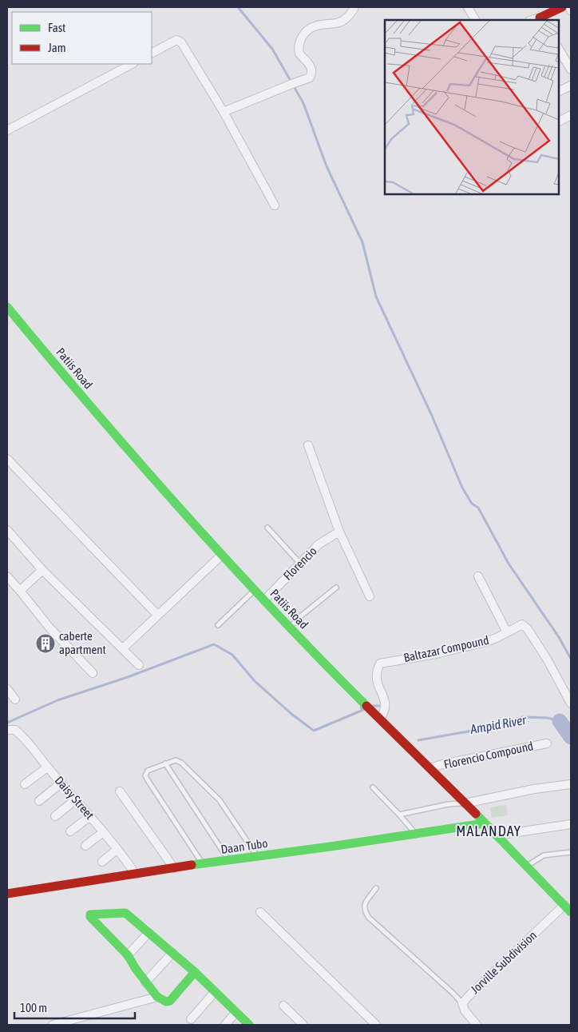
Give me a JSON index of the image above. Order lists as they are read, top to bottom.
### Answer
{
  "streets": {
    "street": [
      "Patiis Road",
      "Florencio",
      "Baltazar Compound",
      "Florencio Compound",
      "Daisy Street",
      "Daan Tubo",
      "Jorville Subdivision"
    ]
  },
  "crossings": [
    ["Patiis Road", "Florencio"],
    ["Patiis Road", "Baltazar Compound"],
    ["Patiis Road", "Florencio Compound"],
    ["Patiis Road", "Daan Tubo"],
    ["Patiis Road", "Jorville Subdivision"],
    ["Daisy Street", "Daan Tubo"]
  ],
  "districts": ["MALANDAY"],
  "water": ["Ampid River"],
  "places": {
    "building": ["caberte apartment"]
  },
  "legend": ["Fast", "Jam"],
  "scale_bar": "100 m"
}
